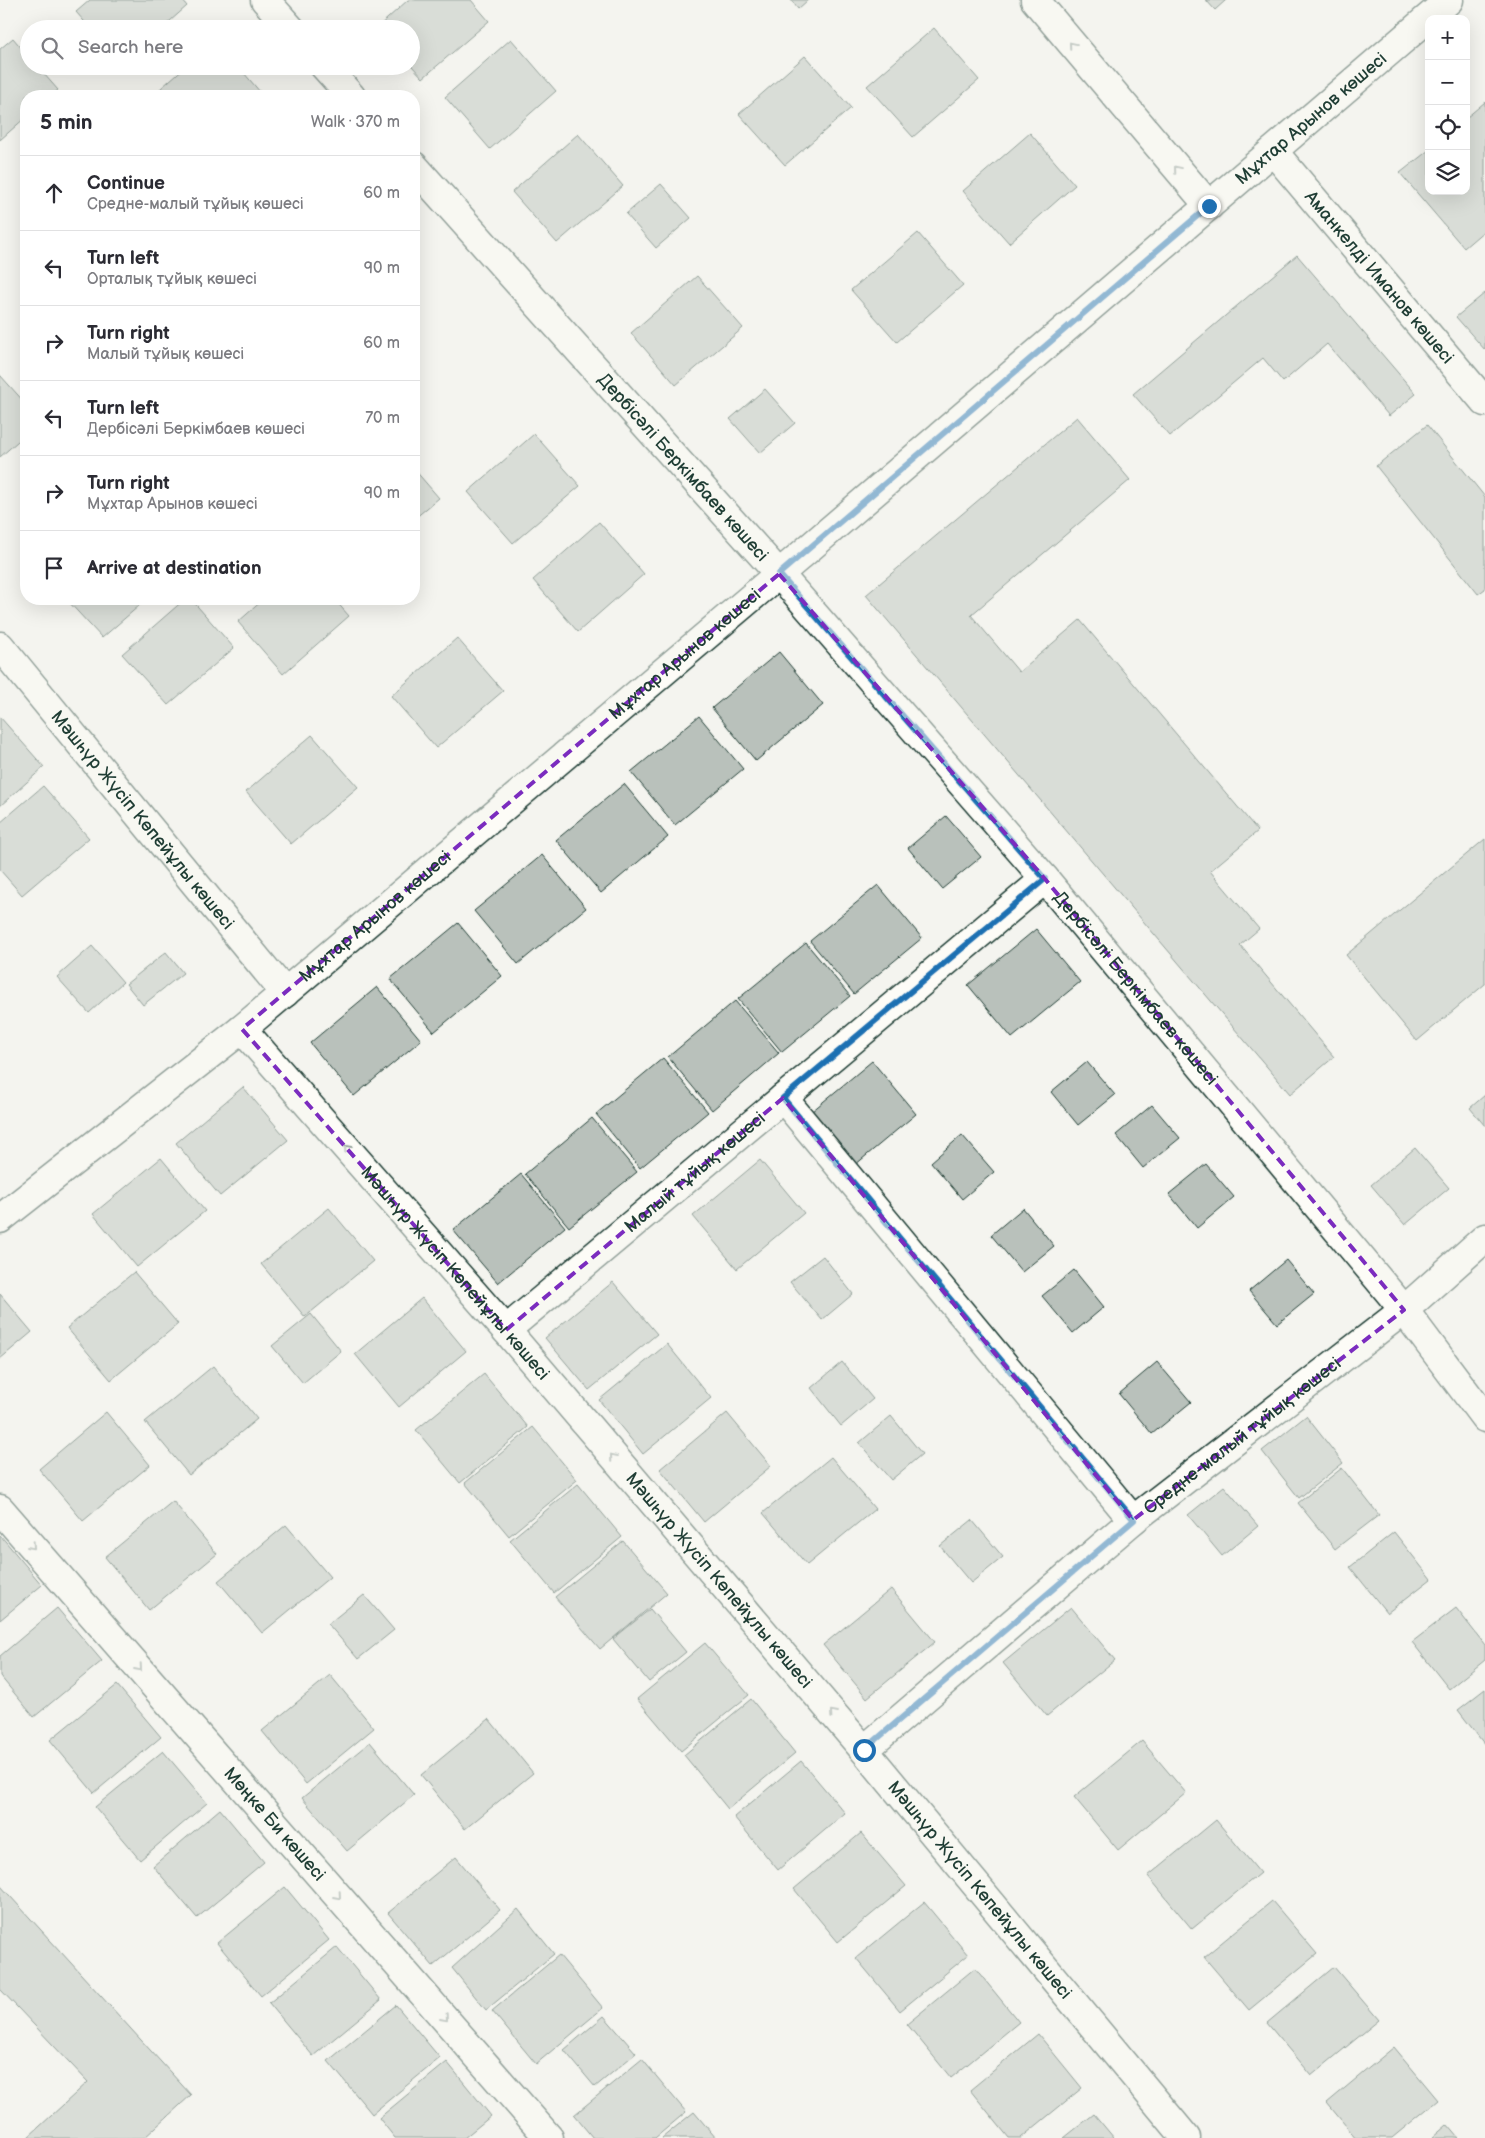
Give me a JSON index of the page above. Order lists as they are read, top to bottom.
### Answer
{
  "streets": {
    "street": [
      "Мұхтар Арынов көшесі",
      "Аманкелді Иманов көшесі",
      "Дербісәлі Беркімбаев көшесі",
      "Мәшһүр Жүсіп Көпейұлы көшесі",
      "Малый тұйық көшесі",
      "Средне-малый тұйық көшесі",
      "Мөңке Би көшесі"
    ]
  },
  "crossings": [
    ["Мұхтар Арынов көшесі", "Аманкелді Иманов көшесі"],
    ["Мұхтар Арынов көшесі", "Дербісәлі Беркімбаев көшесі"],
    ["Мұхтар Арынов көшесі", "Мәшһүр Жүсіп Көпейұлы көшесі"],
    ["Дербісәлі Беркімбаев көшесі", "Малый тұйық көшесі"],
    ["Дербісәлі Беркімбаев көшесі", "Средне-малый тұйық көшесі"],
    ["Мәшһүр Жүсіп Көпейұлы көшесі", "Малый тұйық көшесі"],
    ["Мәшһүр Жүсіп Көпейұлы көшесі", "Средне-малый тұйық көшесі"]
  ],
  "one_way": ["Мәшһүр Жүсіп Көпейұлы көшесі", "Мөңке Би көшесі"],
  "page": {
    "map_buttons": ["+", "−"],
    "search": "Search here",
    "heading": ["5 min", "Walk · 370 m"],
    "list": [
      ["Continue", "Средне-малый тұйық көшесі", "60 m"],
      ["Turn left", "Орталық тұйық көшесі", "90 m"],
      ["Turn right", "Малый тұйық көшесі", "60 m"],
      ["Turn left", "Дербісәлі Беркімбаев көшесі", "70 m"],
      ["Turn right", "Мұхтар Арынов көшесі", "90 m"],
      "Arrive at destination"
    ]
  }
}
